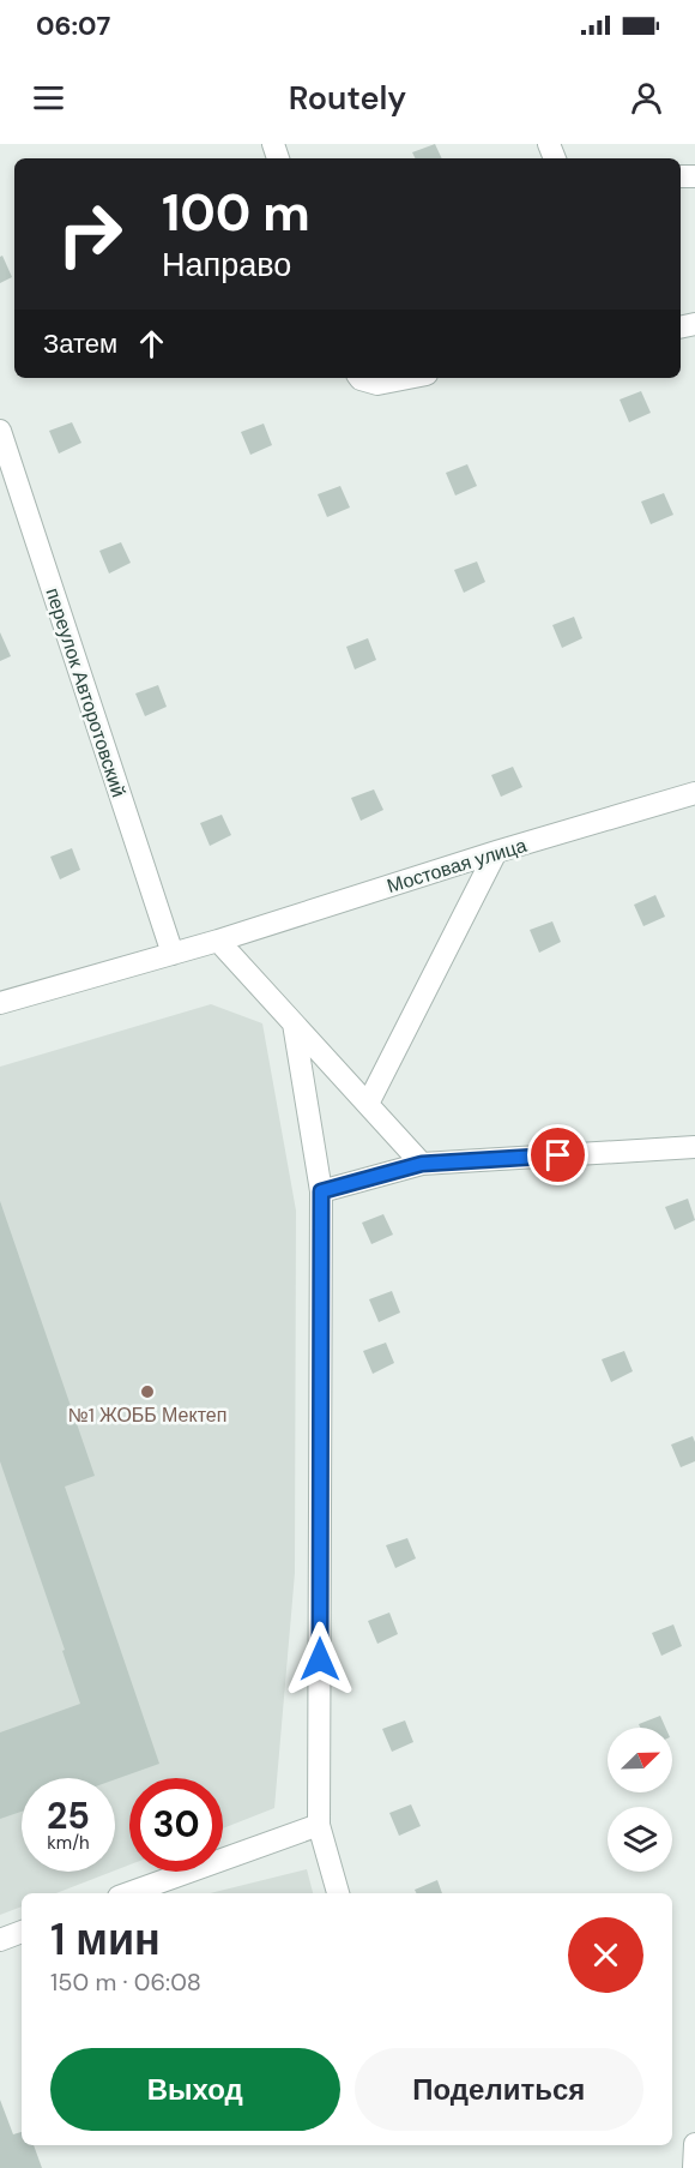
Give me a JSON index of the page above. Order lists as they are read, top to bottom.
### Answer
{
  "streets": {
    "street": ["переулок Авторотовский", "Мостовая улица"]
  },
  "crossings": [
    ["переулок Авторотовский", "Мостовая улица"]
  ],
  "places": ["№1 ЖОББ Мектеп"],
  "north": "top right",
  "page": {
    "status": "06:07",
    "header": "Routely",
    "turn": ["100 m", "Направо"],
    "then": "Затем",
    "speed": "25 km/h",
    "limit": "30",
    "heading": ["1 мин", "150 m · 06:08"],
    "buttons": ["Выход", "Поделиться"]
  }
}
